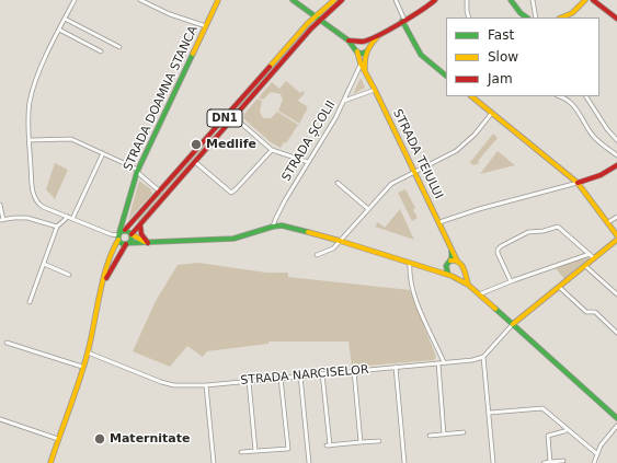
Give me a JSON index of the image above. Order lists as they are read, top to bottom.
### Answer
{
  "streets": {
    "main road": ["STRADA DOAMNA STANCA", "DN1", "STRADA TEIULUI"],
    "street": ["STRADA ȘCOLII", "STRADA NARCISELOR"]
  },
  "crossings": [
    ["STRADA DOAMNA STANCA", "DN1"],
    ["STRADA DOAMNA STANCA", "STRADA NARCISELOR"]
  ],
  "places": ["Medlife", "Maternitate"],
  "legend": ["Fast", "Slow", "Jam"]
}
